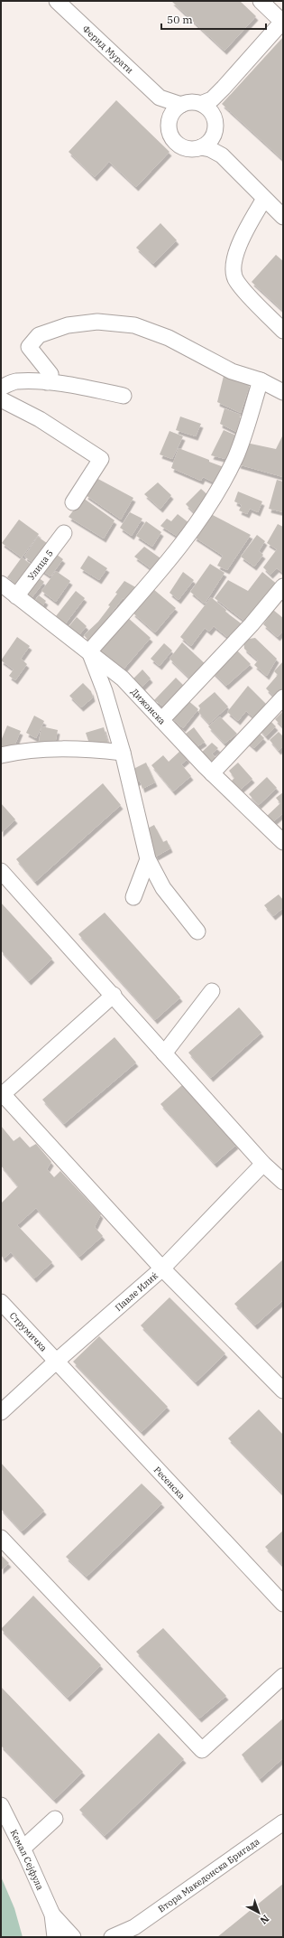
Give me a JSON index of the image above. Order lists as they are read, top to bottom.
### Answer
{
  "streets": {
    "street": [
      "Ферид Мурати",
      "Улица 5",
      "Дижонска",
      "Павле Илиќ",
      "Струмичка",
      "Ресенска",
      "Кемал Сејфула",
      "Втора Македонска Бригада"
    ]
  },
  "crossings": [
    ["Улица 5", "Дижонска"],
    ["Павле Илиќ", "Струмичка"],
    ["Павле Илиќ", "Ресенска"],
    ["Струмичка", "Ресенска"]
  ],
  "scale_bar": "50 m",
  "north": "bottom right"
}
